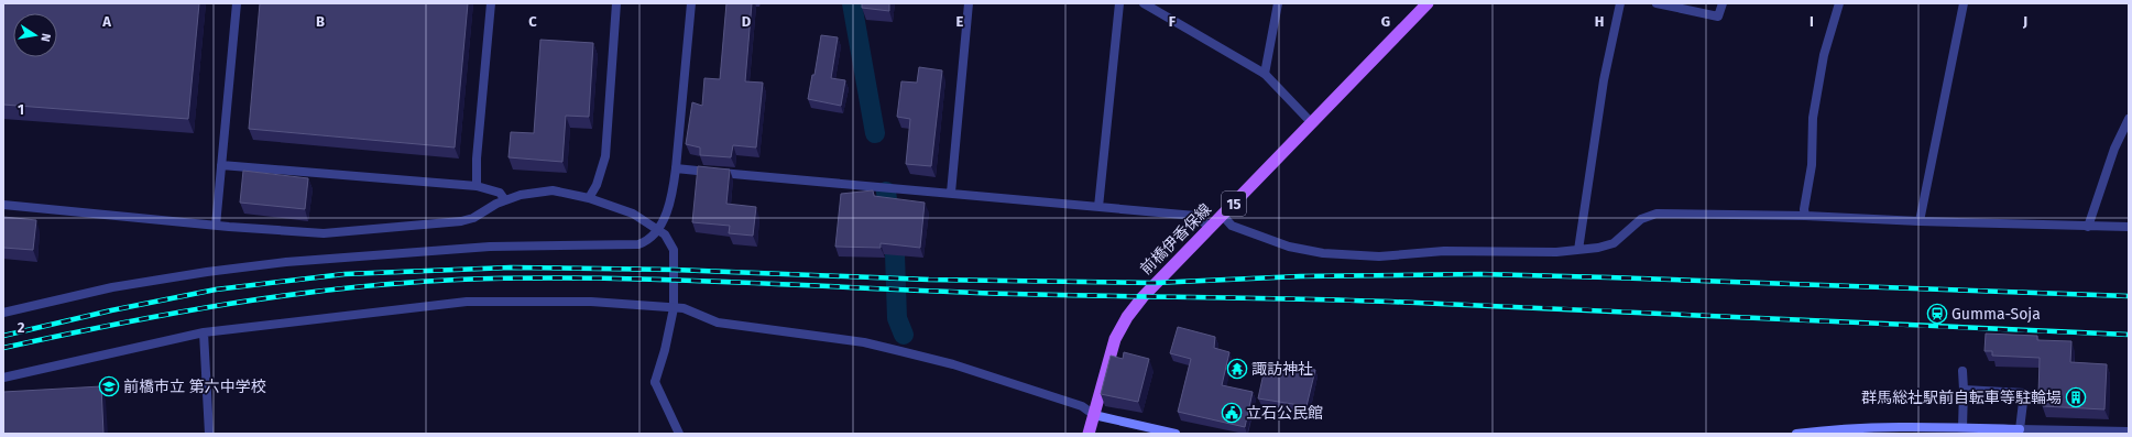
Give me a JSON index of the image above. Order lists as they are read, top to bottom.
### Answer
{
  "streets": {
    "main road": ["15", "前橋伊香保線"]
  },
  "places": {
    "station": ["Gumma-Soja"],
    "temple": ["諏訪神社"],
    "school or university": ["前橋市立 第六中学校"],
    "building": ["群馬総社駅前自転車等駐輪場"],
    "public building": ["立石公民館"]
  },
  "north": "right",
  "grid": {
    "columns": [
      "A",
      "B",
      "C",
      "D",
      "E",
      "F",
      "G",
      "H",
      "I",
      "J"
    ],
    "rows": ["1", "2"]
  }
}
